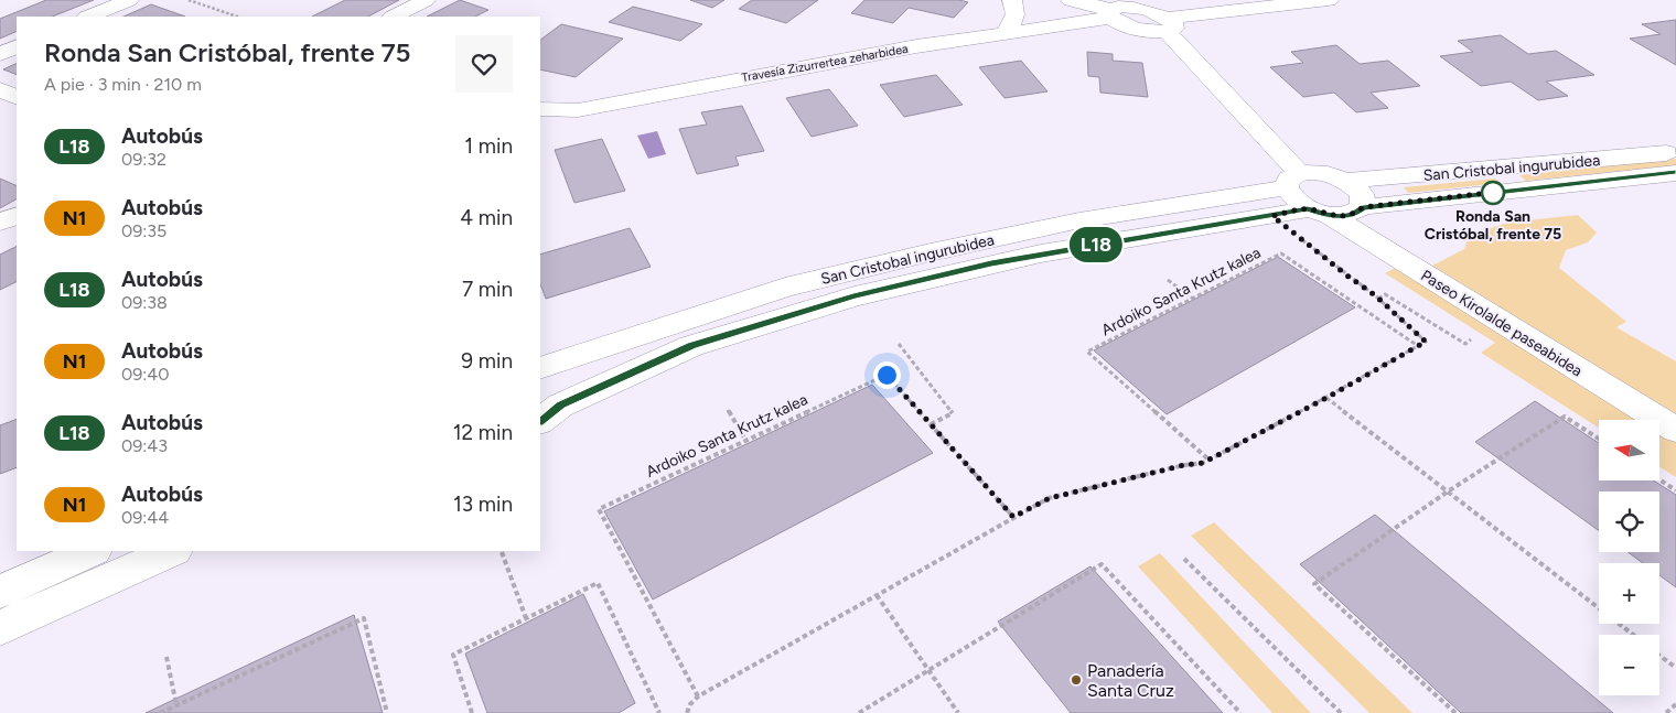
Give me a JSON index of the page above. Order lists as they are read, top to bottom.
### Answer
{
  "streets": {
    "street": ["Travesía Zizurrertea zeharbidea", "San Cristobal ingurubidea", "Paseo Kirolalde paseabidea"],
    "path": ["Ardoiko Santa Krutz kalea"]
  },
  "crossings": [
    ["San Cristobal ingurubidea", "Paseo Kirolalde paseabidea"]
  ],
  "places": ["Ronda San Cristóbal, frente 75", "Panadería Santa Cruz"],
  "lines": ["bus line L18"],
  "north": "left",
  "page": {
    "on_map": "L18",
    "heading": ["Ronda San Cristóbal, frente 75", "A pie · 3 min · 210 m"],
    "list": [
      {
        "mark": "L18",
        "name": "Autobús",
        "note": "09:32",
        "value": "1 min"
      },
      {
        "mark": "N1",
        "name": "Autobús",
        "note": "09:35",
        "value": "4 min"
      },
      {
        "mark": "L18",
        "name": "Autobús",
        "note": "09:38",
        "value": "7 min"
      },
      {
        "mark": "N1",
        "name": "Autobús",
        "note": "09:40",
        "value": "9 min"
      },
      {
        "mark": "L18",
        "name": "Autobús",
        "note": "09:43",
        "value": "12 min"
      },
      {
        "mark": "N1",
        "name": "Autobús",
        "note": "09:44",
        "value": "13 min"
      }
    ],
    "map_buttons": ["+", "−"]
  }
}
